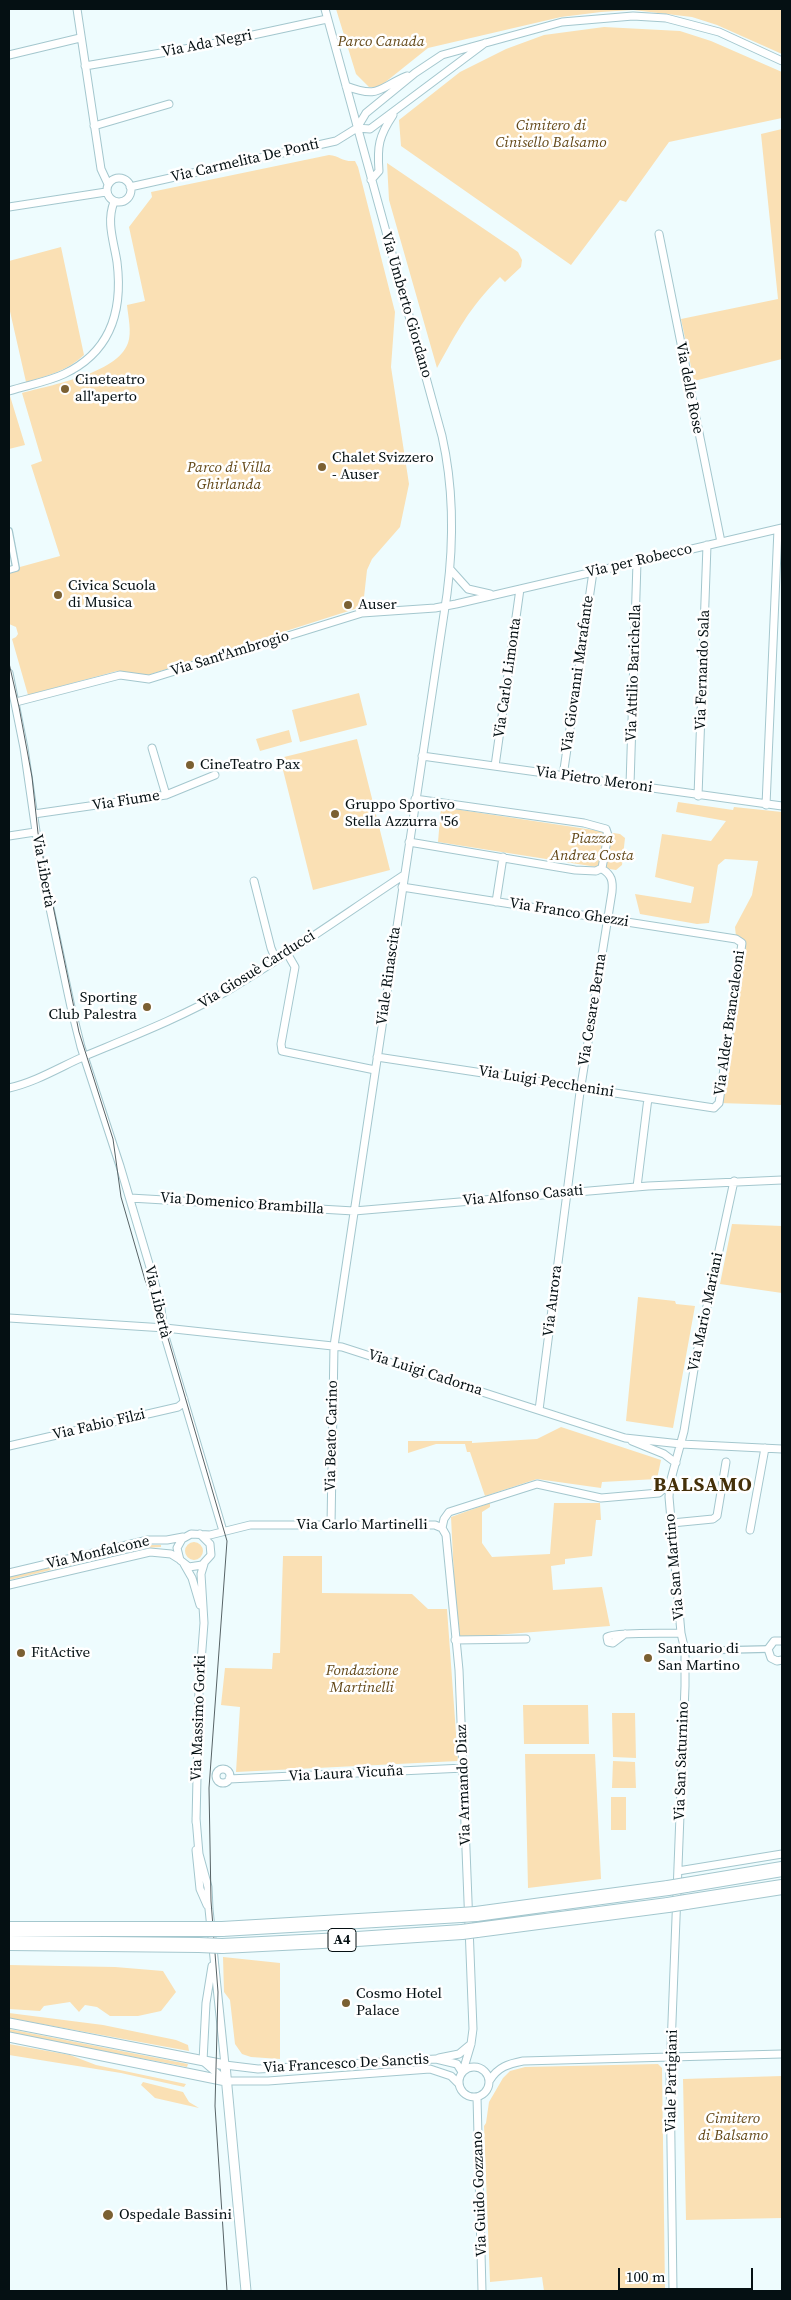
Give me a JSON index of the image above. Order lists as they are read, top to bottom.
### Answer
{
  "streets": {
    "highway": ["A4"],
    "street": [
      "Via Ada Negri",
      "Via Carmelita De Ponti",
      "Via Umberto Giordano",
      "Via delle Rose",
      "Via per Robecco",
      "Via Sant'Ambrogio",
      "Via Fernando Sala",
      "Via Attilio Barichella",
      "Via Giovanni Marafante",
      "Via Carlo Limonta",
      "Via Pietro Meroni",
      "Via Fiume",
      "Via Libertà",
      "Via Franco Ghezzi",
      "Via Giosuè Carducci",
      "Viale Rinascita",
      "Via Cesare Berna",
      "Via Alder Brancaleoni",
      "Via Luigi Pecchenini",
      "Via Alfonso Casati",
      "Via Domenico Brambilla",
      "Via Aurora",
      "Via Mario Mariani",
      "Via Luigi Cadorna",
      "Via Fabio Filzi",
      "Via Beato Carino",
      "Via Carlo Martinelli",
      "Via Monfalcone",
      "Via San Martino",
      "Via Massimo Gorki",
      "Via San Saturnino",
      "Via Laura Vicuña",
      "Via Armando Diaz",
      "Via Francesco De Sanctis",
      "Viale Partigiani",
      "Via Guido Gozzano"
    ]
  },
  "crossings": [
    ["Via Ada Negri", "Via Umberto Giordano"],
    ["Via Carmelita De Ponti", "Via Umberto Giordano"],
    ["Via Umberto Giordano", "Via per Robecco"],
    ["Via Umberto Giordano", "Via Sant'Ambrogio"],
    ["Via Umberto Giordano", "Viale Rinascita"],
    ["Via delle Rose", "Via per Robecco"],
    ["Via per Robecco", "Via Sant'Ambrogio"],
    ["Via per Robecco", "Via Fernando Sala"],
    ["Via per Robecco", "Via Attilio Barichella"],
    ["Via per Robecco", "Via Giovanni Marafante"],
    ["Via per Robecco", "Via Carlo Limonta"],
    ["Via per Robecco", "Viale Rinascita"],
    ["Via Sant'Ambrogio", "Via Libertà"],
    ["Via Sant'Ambrogio", "Viale Rinascita"],
    ["Via Fernando Sala", "Via Pietro Meroni"],
    ["Via Attilio Barichella", "Via Pietro Meroni"],
    ["Via Giovanni Marafante", "Via Pietro Meroni"],
    ["Via Carlo Limonta", "Via Pietro Meroni"],
    ["Via Pietro Meroni", "Viale Rinascita"],
    ["Via Fiume", "Via Libertà"],
    ["Via Libertà", "Via Giosuè Carducci"],
    ["Via Libertà", "Via Domenico Brambilla"],
    ["Via Libertà", "Via Luigi Cadorna"],
    ["Via Libertà", "Via Fabio Filzi"],
    ["Via Libertà", "Via Carlo Martinelli"],
    ["Via Franco Ghezzi", "Viale Rinascita"],
    ["Via Franco Ghezzi", "Via Cesare Berna"],
    ["Via Franco Ghezzi", "Via Alder Brancaleoni"],
    ["Via Giosuè Carducci", "Viale Rinascita"],
    ["Viale Rinascita", "Via Luigi Pecchenini"],
    ["Viale Rinascita", "Via Alfonso Casati"],
    ["Viale Rinascita", "Via Domenico Brambilla"],
    ["Viale Rinascita", "Via Luigi Cadorna"],
    ["Viale Rinascita", "Via Beato Carino"],
    ["Via Cesare Berna", "Via Luigi Pecchenini"],
    ["Via Cesare Berna", "Via Alfonso Casati"],
    ["Via Cesare Berna", "Via Aurora"],
    ["Via Alder Brancaleoni", "Via Luigi Pecchenini"],
    ["Via Alfonso Casati", "Via Domenico Brambilla"],
    ["Via Alfonso Casati", "Via Aurora"],
    ["Via Alfonso Casati", "Via Mario Mariani"],
    ["Via Aurora", "Via Luigi Cadorna"],
    ["Via Mario Mariani", "Via Luigi Cadorna"],
    ["Via Mario Mariani", "Via San Martino"],
    ["Via Luigi Cadorna", "Via Beato Carino"],
    ["Via Beato Carino", "Via Carlo Martinelli"],
    ["Via Carlo Martinelli", "Via Monfalcone"],
    ["Via Carlo Martinelli", "Via San Martino"],
    ["Via Carlo Martinelli", "Via Massimo Gorki"],
    ["Via Carlo Martinelli", "Via Armando Diaz"],
    ["Via Monfalcone", "Via Massimo Gorki"],
    ["Via San Martino", "Via San Saturnino"],
    ["Via Massimo Gorki", "Via Francesco De Sanctis"],
    ["Via San Saturnino", "Viale Partigiani"],
    ["Via Laura Vicuña", "Via Armando Diaz"],
    ["Via Armando Diaz", "Via Francesco De Sanctis"],
    ["Via Armando Diaz", "Via Guido Gozzano"],
    ["Via Francesco De Sanctis", "Via Guido Gozzano"]
  ],
  "districts": ["BALSAMO"],
  "parks": [
    "Parco Canada",
    "Cimitero di Cinisello Balsamo",
    "Parco di Villa Ghirlanda",
    "Piazza Andrea Costa",
    "Fondazione Martinelli",
    "Cimitero di Balsamo"
  ],
  "places": [
    "Cineteatro all'aperto",
    "Chalet Svizzero - Auser",
    "Civica Scuola di Musica",
    "Auser",
    "CineTeatro Pax",
    "Gruppo Sportivo Stella Azzurra '56",
    "Sporting Club Palestra",
    "FitActive",
    "Santuario di San Martino",
    "Cosmo Hotel Palace",
    "Ospedale Bassini"
  ],
  "scale_bar": "100 m"
}
